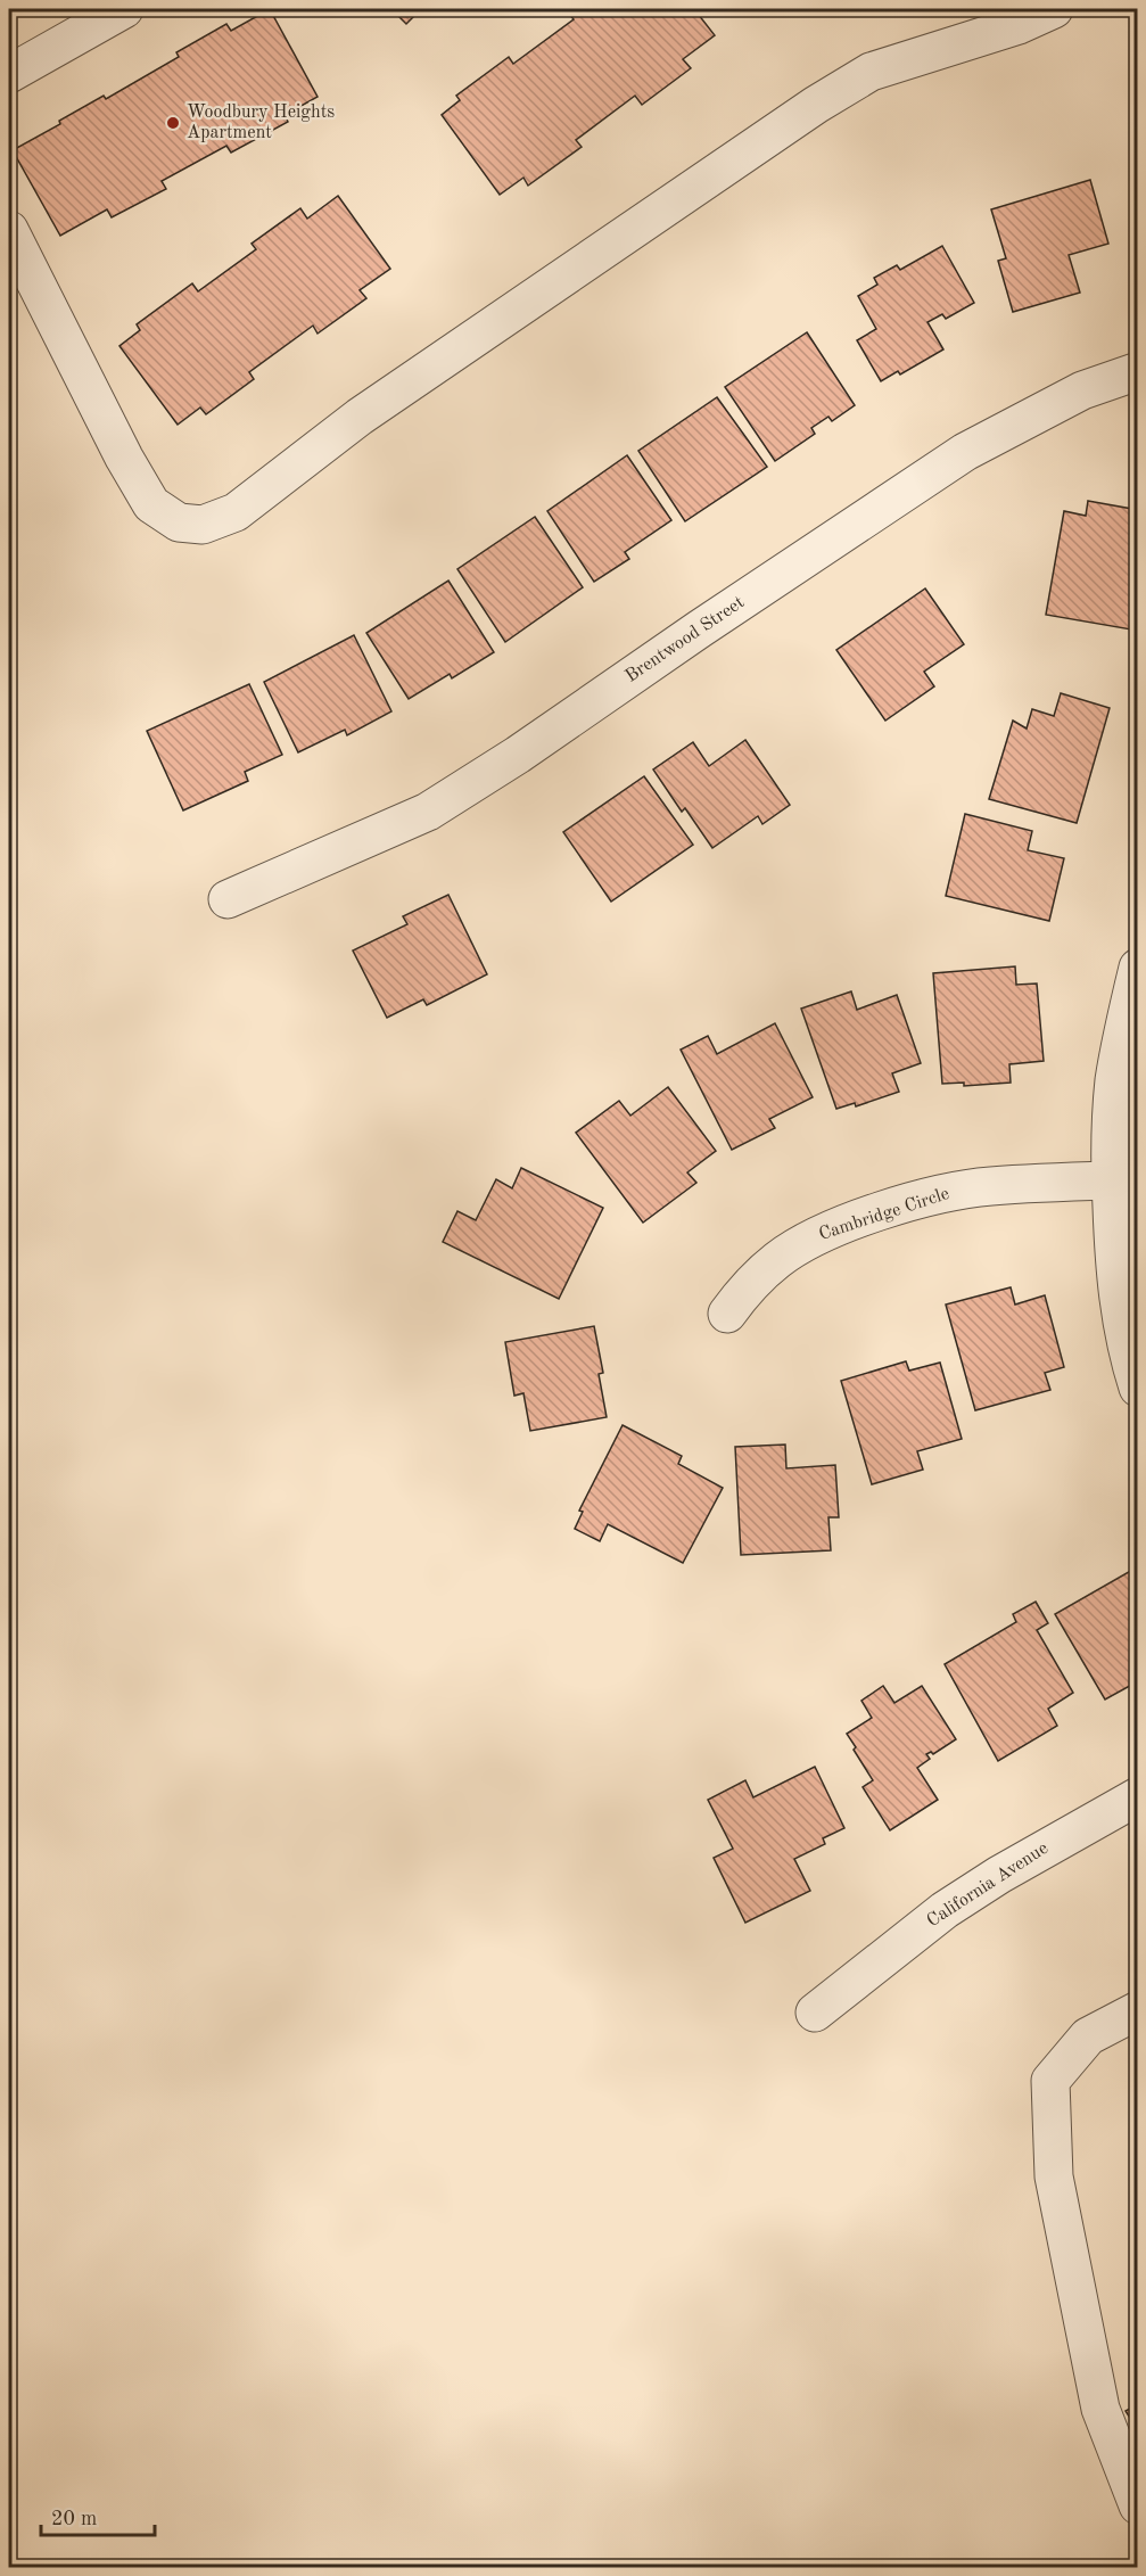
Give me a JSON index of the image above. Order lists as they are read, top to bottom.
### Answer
{
  "streets": {
    "street": ["Brentwood Street", "Cambridge Circle", "California Avenue"]
  },
  "places": ["Woodbury Heights Apartment"],
  "scale_bar": "20 m"
}
